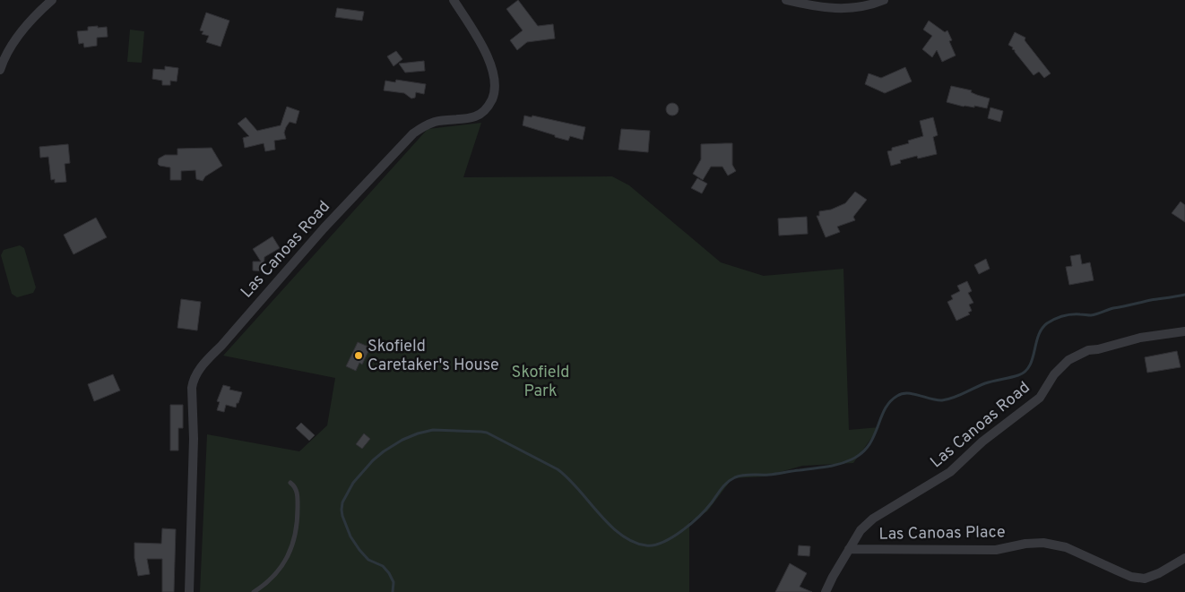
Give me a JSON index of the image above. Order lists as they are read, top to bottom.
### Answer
{
  "streets": {
    "street": ["Las Canoas Road", "Las Canoas Place"]
  },
  "crossings": [
    ["Las Canoas Road", "Las Canoas Place"]
  ],
  "parks": ["Skofield Park"],
  "places": ["Skofield Caretaker's House"]
}
